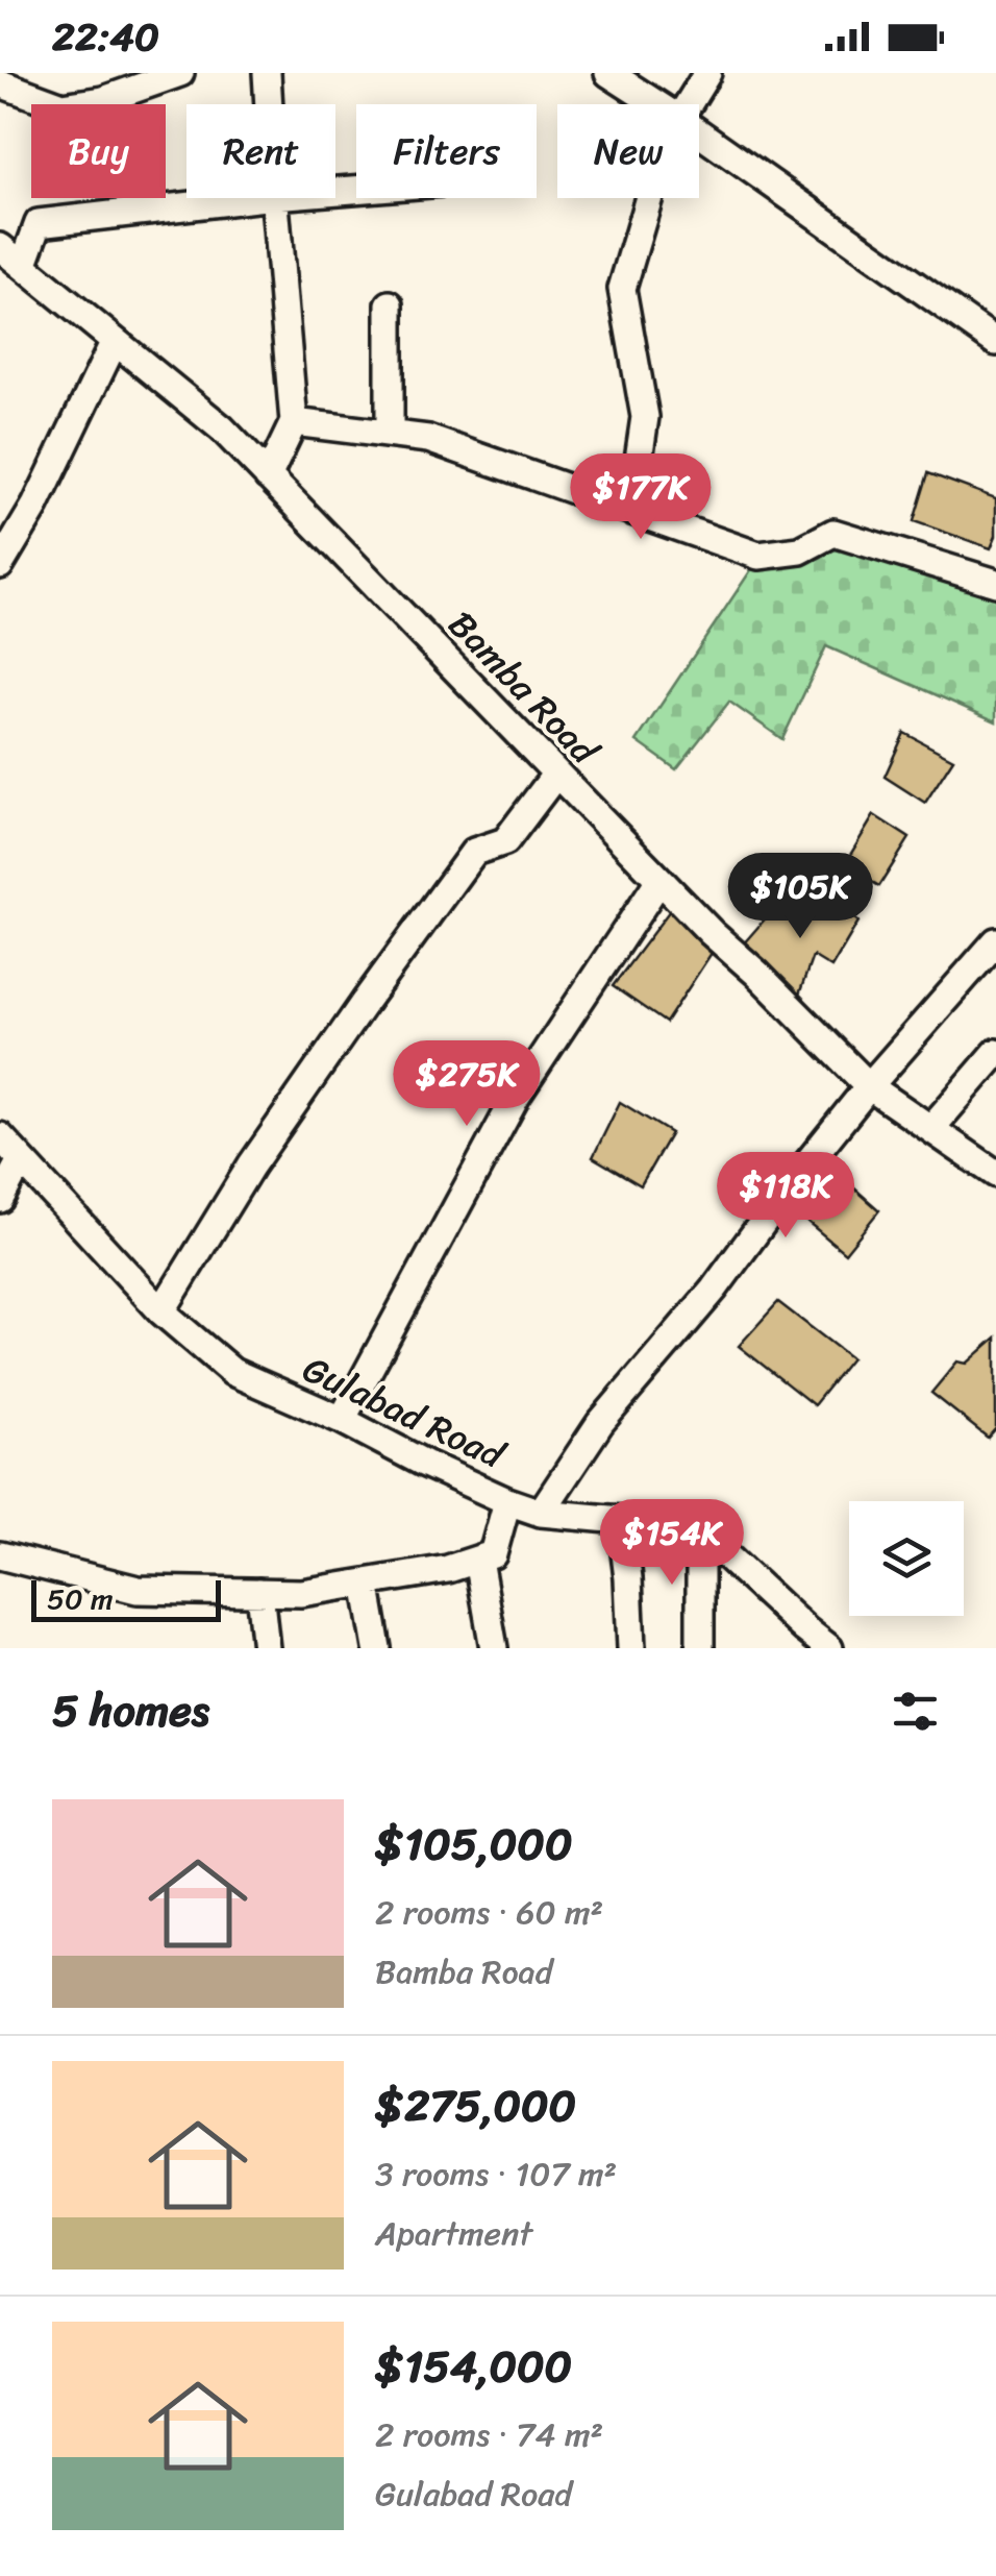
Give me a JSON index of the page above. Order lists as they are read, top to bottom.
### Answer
{
  "streets": {
    "street": ["Bamba Road", "Gulabad Road"]
  },
  "scale_bar": "50 m",
  "page": {
    "status": "22:40",
    "chip": [
      "Buy",
      "Rent",
      "Filters",
      "New"
    ],
    "price": [
      "$177K",
      "$105K",
      "$275K",
      "$118K",
      "$154K"
    ],
    "scale": "50 m",
    "heading": "5 homes",
    "list": [
      {
        "name": "$105,000",
        "note": "2 rooms · 60 m² · Bamba Road"
      },
      {
        "name": "$275,000",
        "note": "3 rooms · 107 m² · Apartment"
      },
      {
        "name": "$154,000",
        "note": "2 rooms · 74 m² · Gulabad Road"
      }
    ]
  }
}
